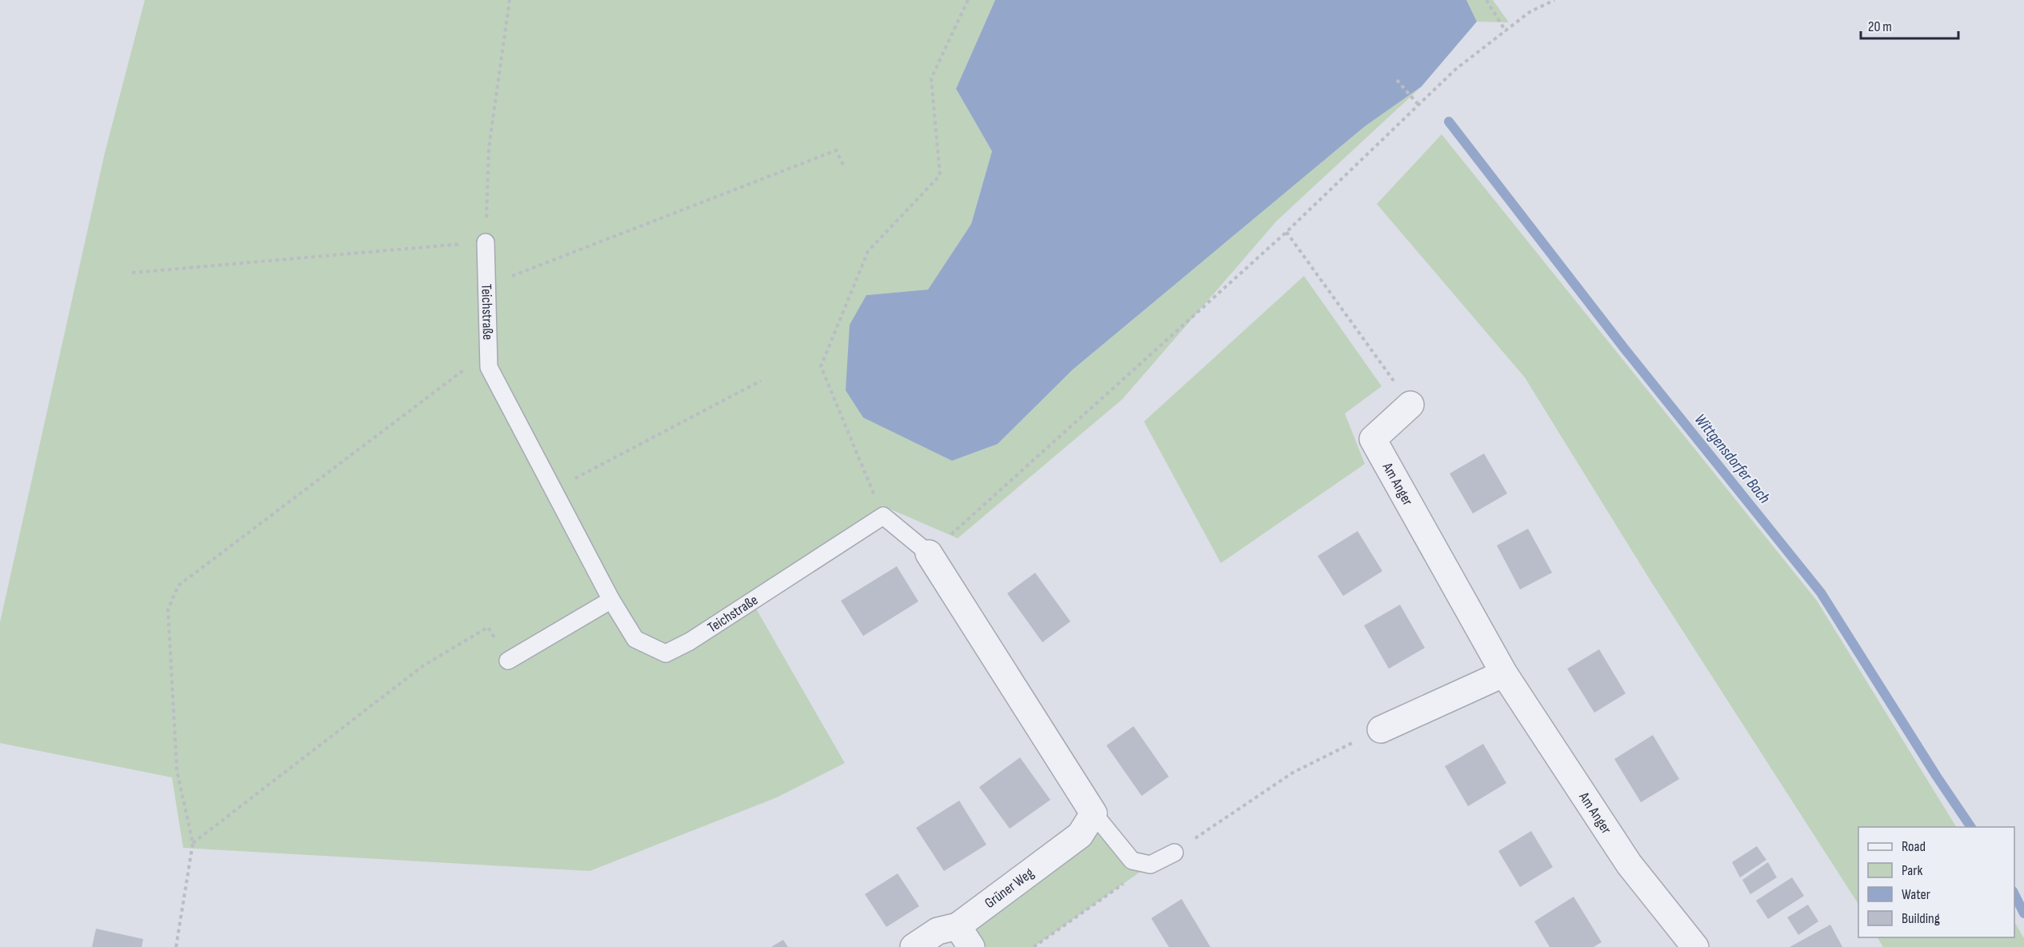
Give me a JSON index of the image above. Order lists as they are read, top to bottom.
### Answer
{
  "streets": {
    "street": ["Am Anger", "Grüner Weg"],
    "lane": ["Teichstraße"]
  },
  "water": ["Wittgensdorfer Bach"],
  "legend": [
    "Road",
    "Park",
    "Water",
    "Building"
  ],
  "scale_bar": "20 m"
}
